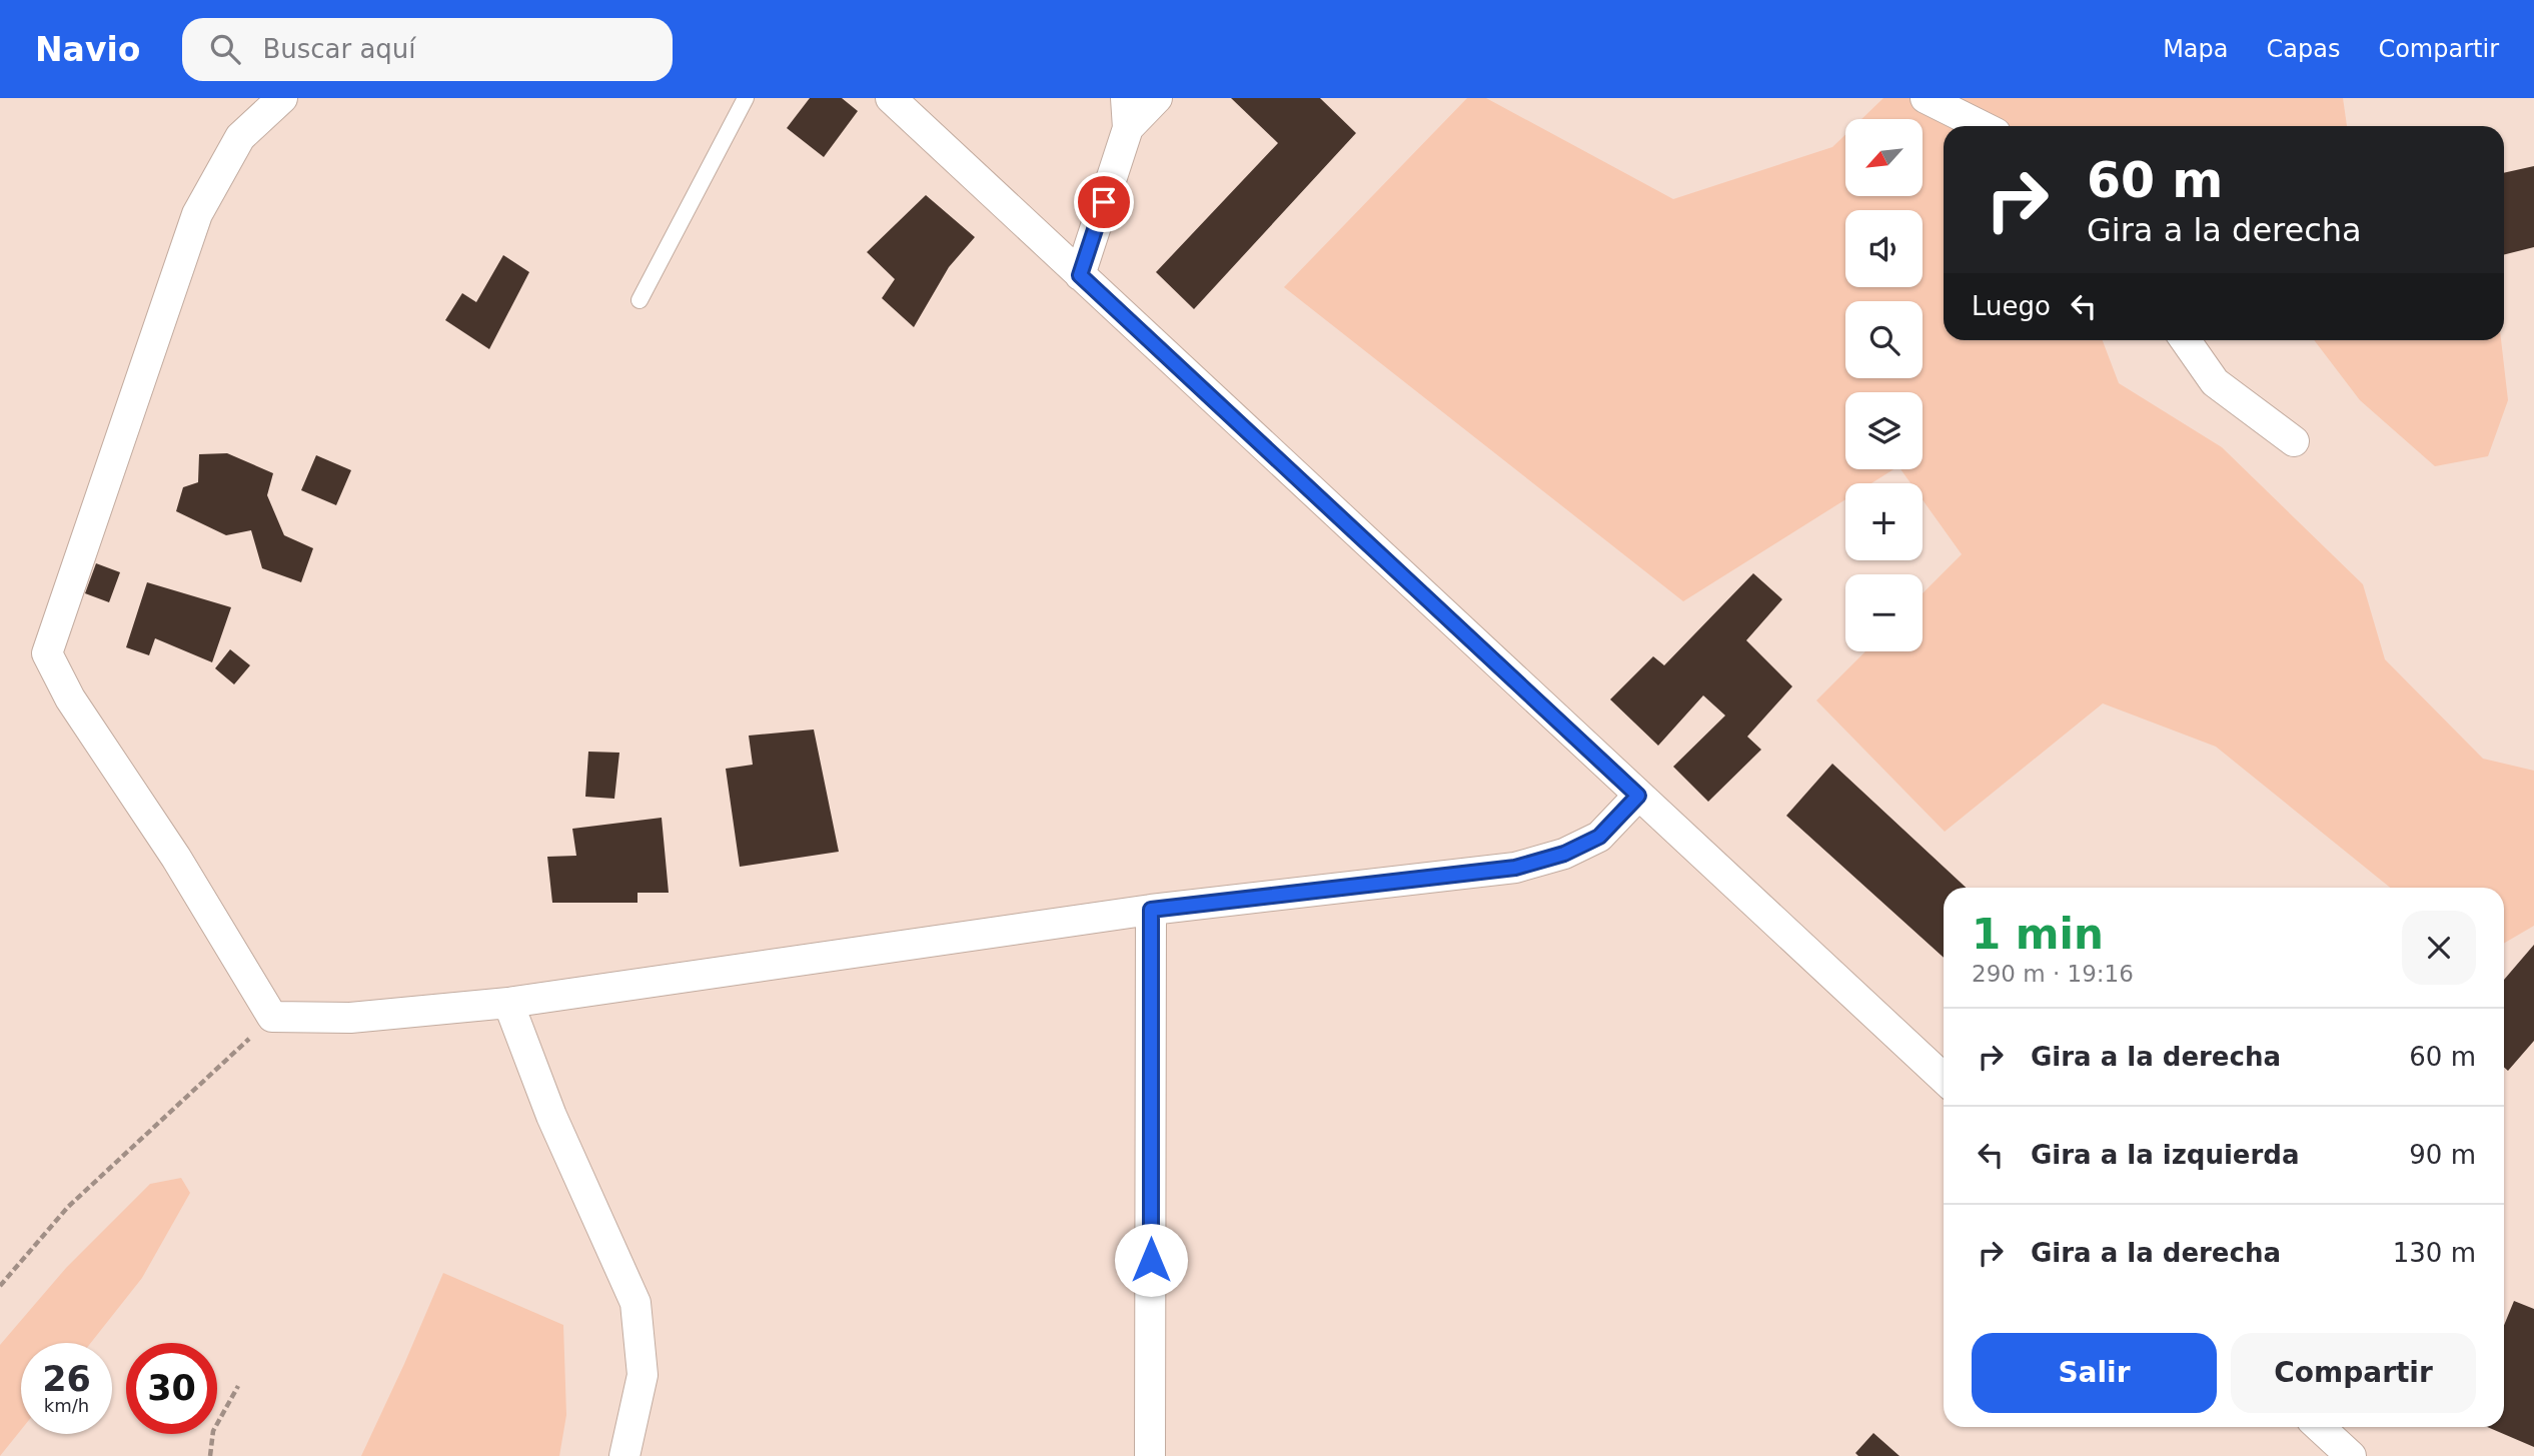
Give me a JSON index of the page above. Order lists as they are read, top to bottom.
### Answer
{
  "north": "bottom left",
  "page": {
    "header": "Navio",
    "search": "Buscar aquí",
    "nav": ["Mapa", "Capas", "Compartir"],
    "map_buttons": ["+", "−"],
    "turn": ["60 m", "Gira a la derecha"],
    "then": "Luego",
    "heading": ["1 min", "290 m · 19:16"],
    "list": [
      {
        "name": "Gira a la derecha",
        "value": "60 m"
      },
      {
        "name": "Gira a la izquierda",
        "value": "90 m"
      },
      {
        "name": "Gira a la derecha",
        "value": "130 m"
      }
    ],
    "buttons": ["Salir", "Compartir"],
    "speed": "26 km/h",
    "limit": "30"
  }
}
